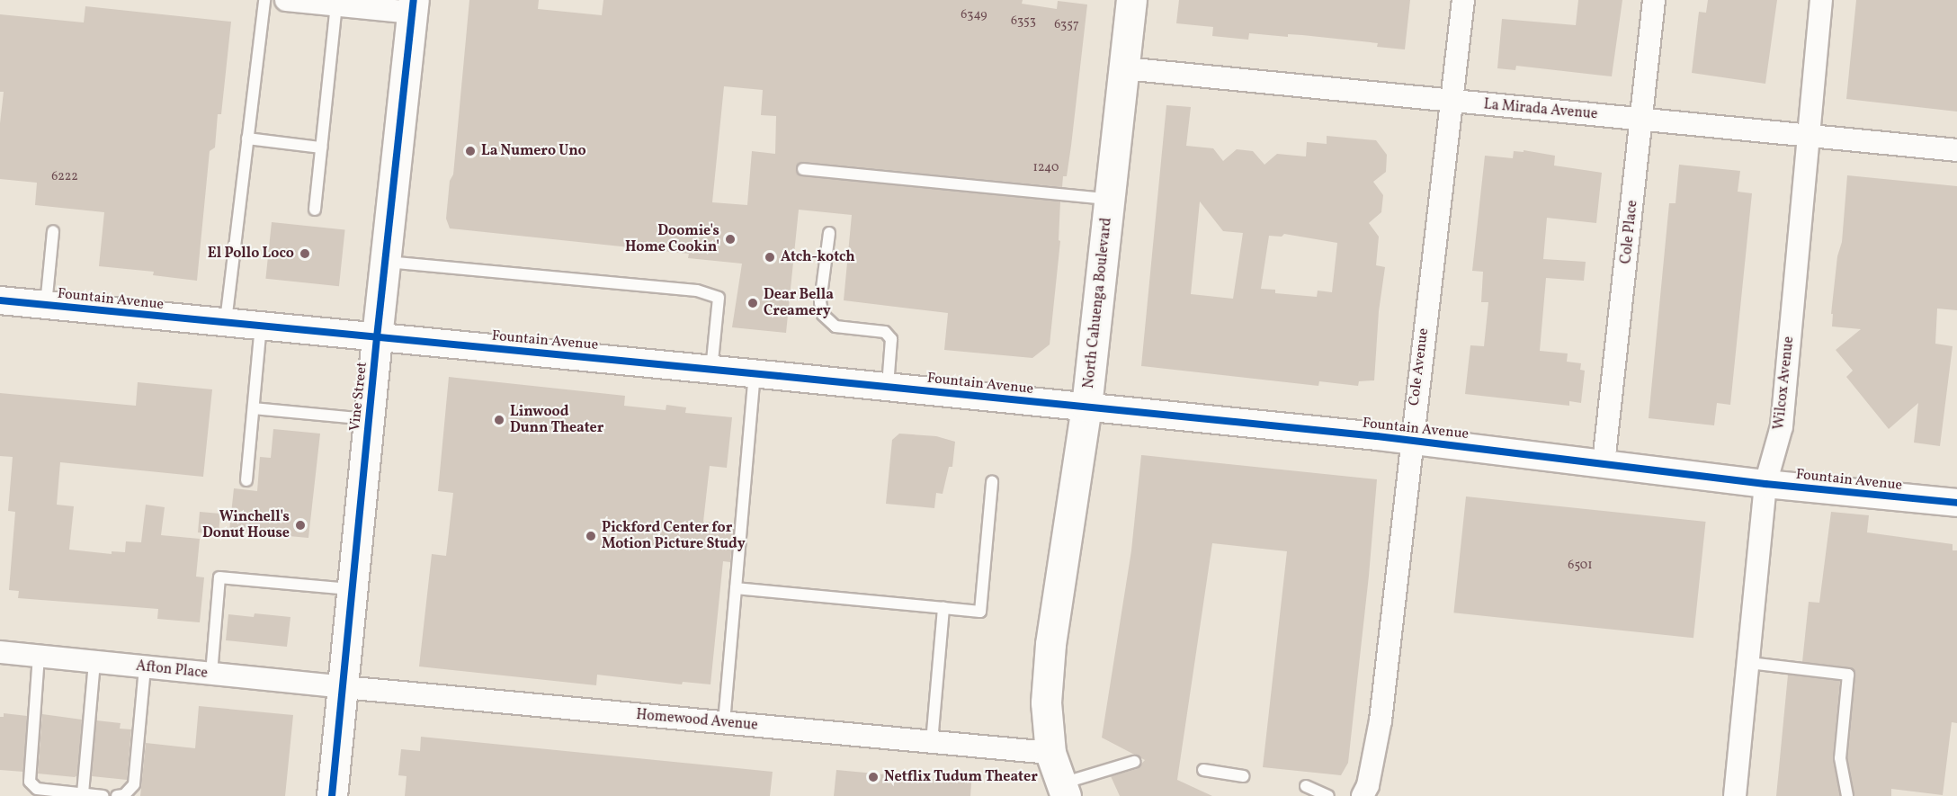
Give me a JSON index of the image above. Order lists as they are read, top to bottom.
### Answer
{
  "streets": {
    "main road": ["North Cahuenga Boulevard", "Vine Street"],
    "street": [
      "La Mirada Avenue",
      "Cole Place",
      "Fountain Avenue",
      "Cole Avenue",
      "Wilcox Avenue",
      "Afton Place",
      "Homewood Avenue"
    ]
  },
  "crossings": [
    ["La Mirada Avenue", "Cole Place"],
    ["La Mirada Avenue", "North Cahuenga Boulevard"],
    ["La Mirada Avenue", "Cole Avenue"],
    ["La Mirada Avenue", "Wilcox Avenue"],
    ["Cole Place", "Fountain Avenue"],
    ["Fountain Avenue", "North Cahuenga Boulevard"],
    ["Fountain Avenue", "Cole Avenue"],
    ["Fountain Avenue", "Wilcox Avenue"],
    ["Fountain Avenue", "Vine Street"],
    ["North Cahuenga Boulevard", "Homewood Avenue"],
    ["Vine Street", "Afton Place"],
    ["Vine Street", "Homewood Avenue"],
    ["Afton Place", "Homewood Avenue"]
  ],
  "places": [
    "La Numero Uno",
    "Doomie's Home Cookin'",
    "El Pollo Loco",
    "Atch-kotch",
    "Dear Bella Creamery",
    "Linwood Dunn Theater",
    "Winchell's Donut House",
    "Pickford Center for Motion Picture Study",
    "Netflix Tudum Theater"
  ],
  "house_numbers": [
    "6349",
    "6353",
    "6357",
    "1240",
    "6222",
    "6501"
  ]
}
